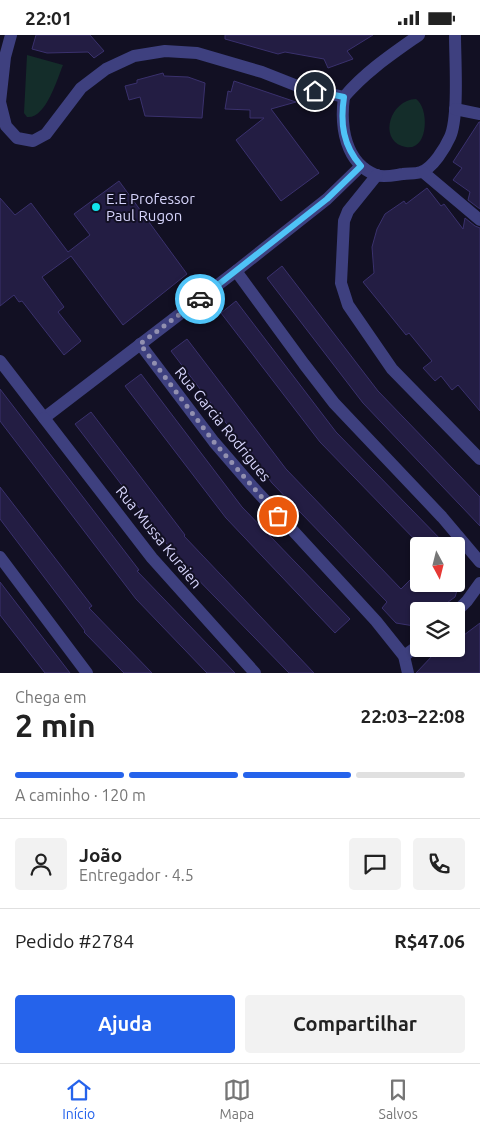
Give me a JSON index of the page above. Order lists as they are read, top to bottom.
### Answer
{
  "streets": {
    "street": ["Rua Garcia Rodrigues", "Rua Mussa Kuraien"]
  },
  "places": ["E.E Professor Paul Rugon"],
  "north": "bottom",
  "page": {
    "status": "22:01",
    "heading": ["2 min", "Chega em", "22:03–22:08"],
    "panel": [
      "João",
      "Entregador · 4.5",
      "Pedido #2784",
      "R$47.06"
    ],
    "bar": "A caminho · 120 m",
    "buttons": ["Ajuda", "Compartilhar"],
    "tabs": ["Início", "Mapa", "Salvos"]
  }
}
